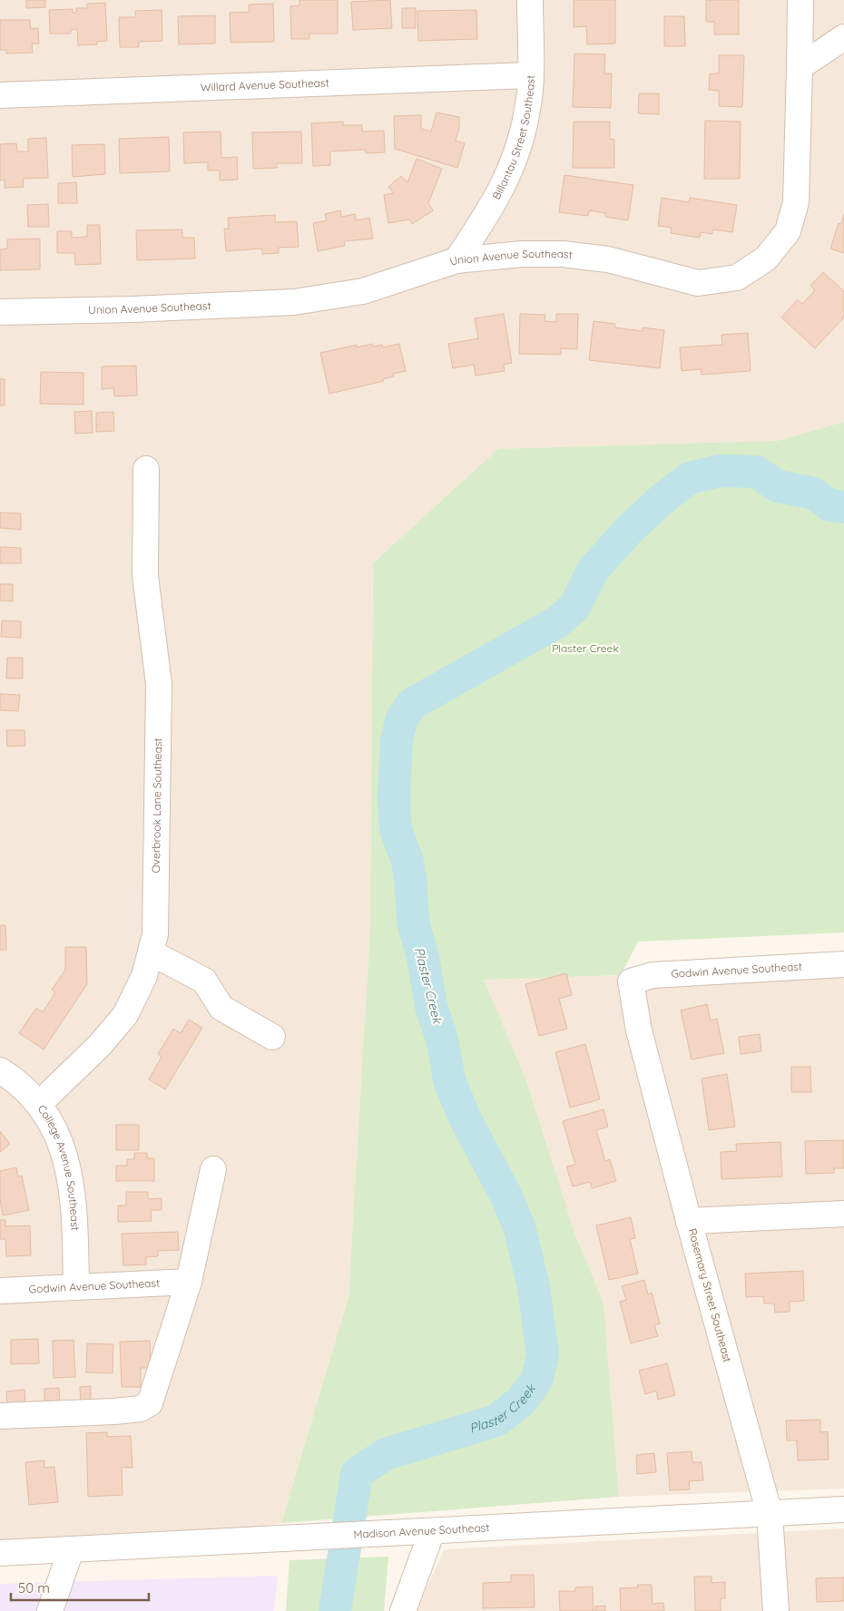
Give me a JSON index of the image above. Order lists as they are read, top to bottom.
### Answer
{
  "streets": {
    "street": [
      "Willard Avenue Southeast",
      "Billantau Street Southeast",
      "Union Avenue Southeast",
      "Overbrook Lane Southeast",
      "Godwin Avenue Southeast",
      "College Avenue Southeast",
      "Rosemary Street Southeast",
      "Madison Avenue Southeast"
    ]
  },
  "crossings": [
    ["Willard Avenue Southeast", "Billantau Street Southeast"],
    ["Billantau Street Southeast", "Union Avenue Southeast"],
    ["Overbrook Lane Southeast", "College Avenue Southeast"],
    ["Godwin Avenue Southeast", "College Avenue Southeast"],
    ["Godwin Avenue Southeast", "Rosemary Street Southeast"],
    ["Rosemary Street Southeast", "Madison Avenue Southeast"]
  ],
  "water": ["Plaster Creek"],
  "parks": ["Plaster Creek"],
  "scale_bar": "50 m"
}
